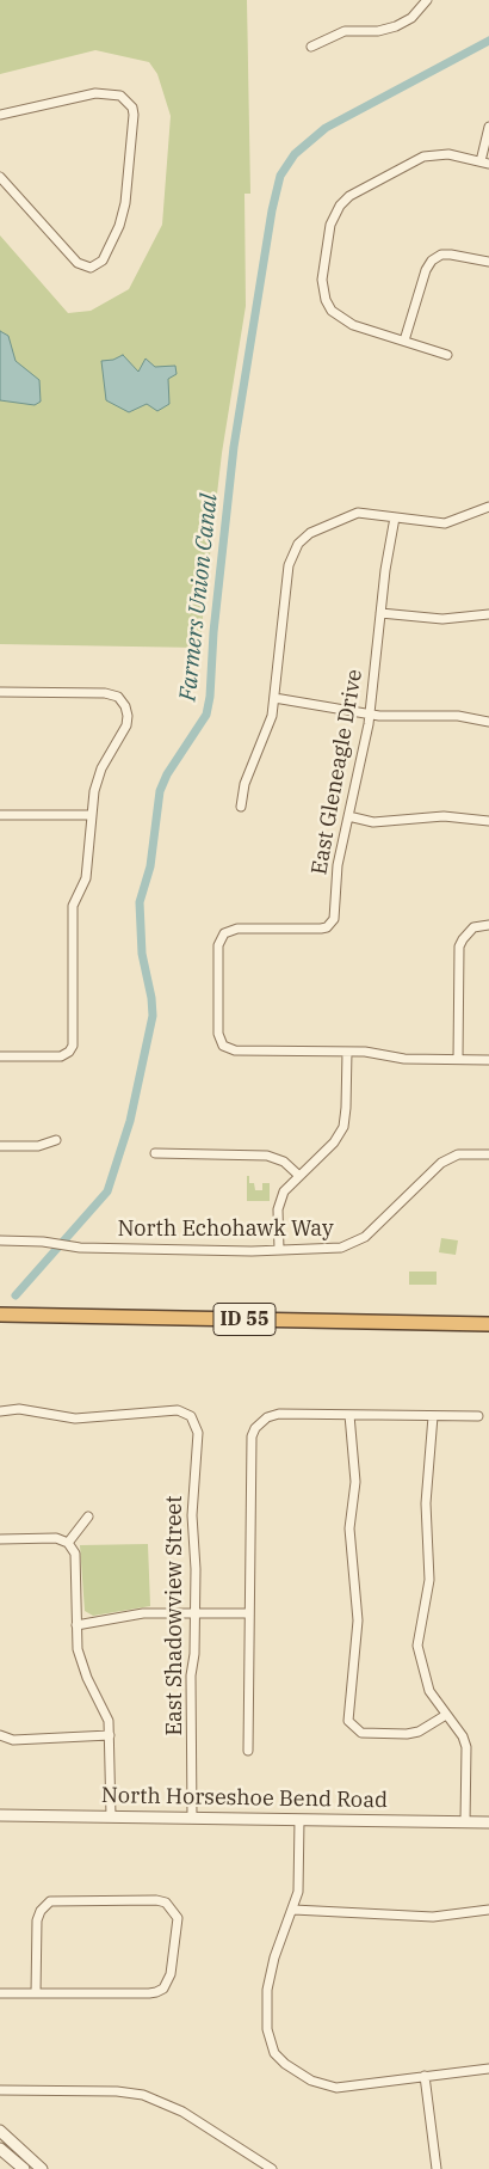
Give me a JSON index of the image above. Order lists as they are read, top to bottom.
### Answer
{
  "streets": {
    "highway": ["ID 55"],
    "street": [
      "East Gleneagle Drive",
      "North Echohawk Way",
      "East Shadowview Street",
      "North Horseshoe Bend Road"
    ]
  },
  "crossings": [
    ["East Shadowview Street", "North Horseshoe Bend Road"]
  ],
  "water": ["Farmers Union Canal"]
}
